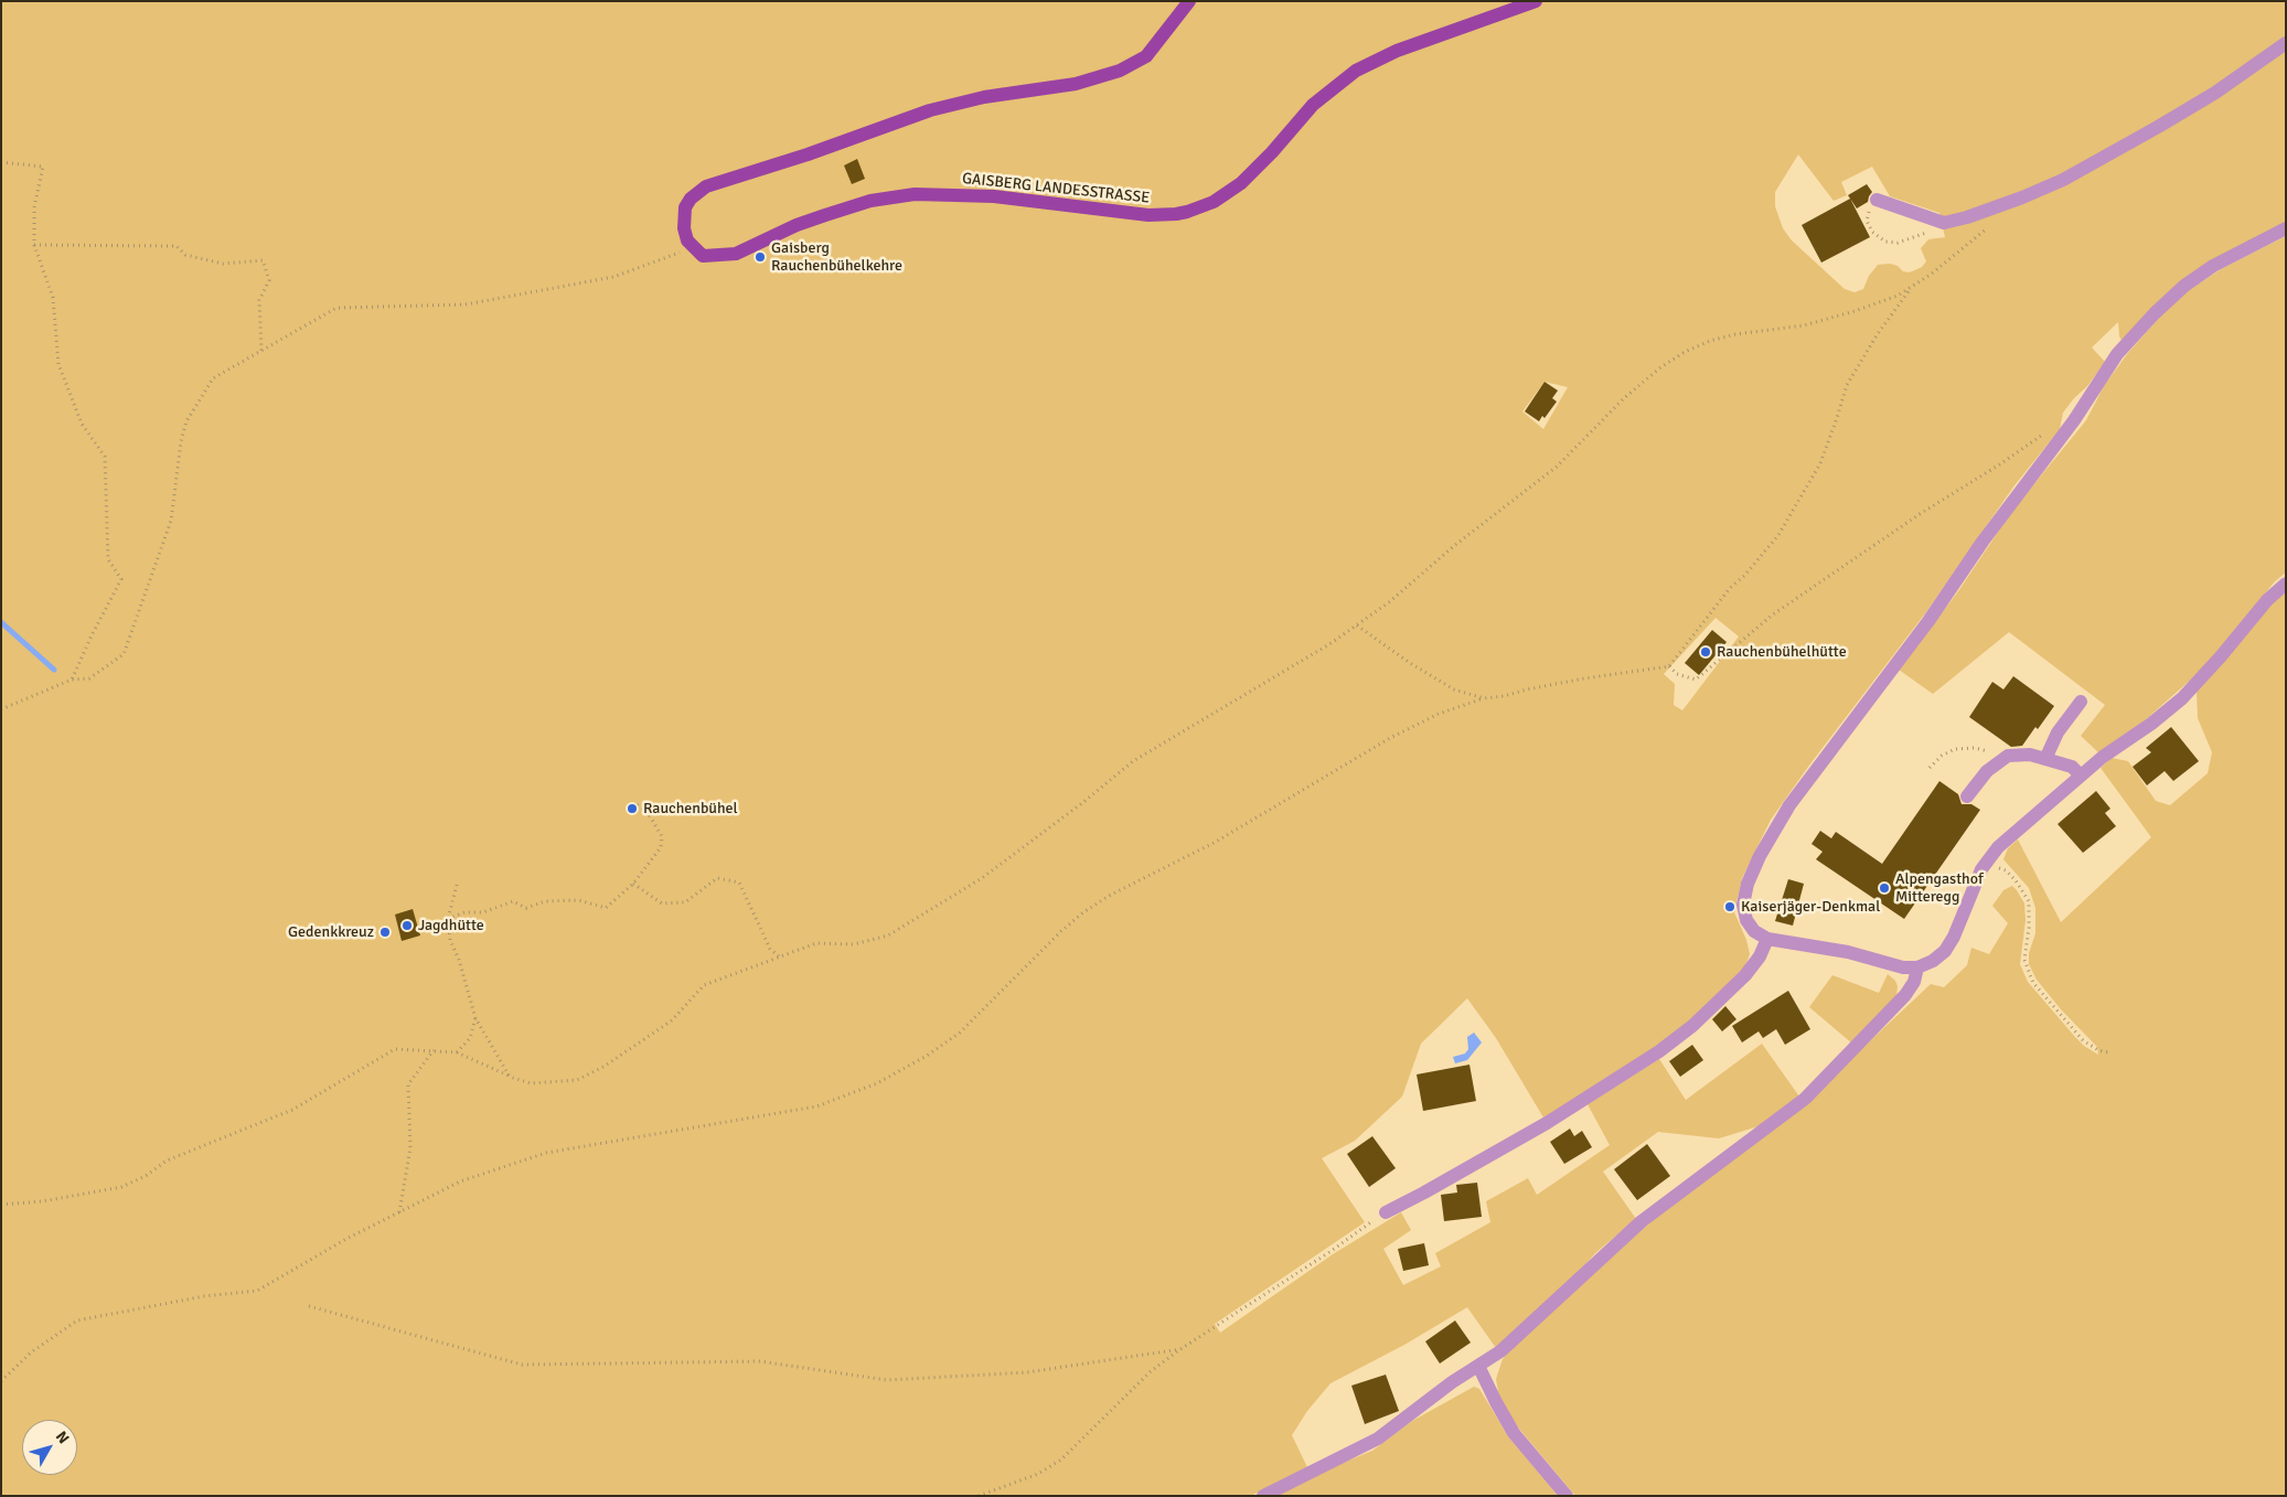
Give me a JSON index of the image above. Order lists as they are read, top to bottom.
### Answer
{
  "streets": {
    "main road": ["GAISBERG LANDESSTRASSE"]
  },
  "places": [
    "Gaisberg Rauchenbühelkehre",
    "Rauchenbühelhütte",
    "Rauchenbühel",
    "Alpengasthof Mitteregg",
    "Kaiserjäger-Denkmal",
    "Jagdhütte",
    "Gedenkkreuz"
  ],
  "north": "top right"
}
